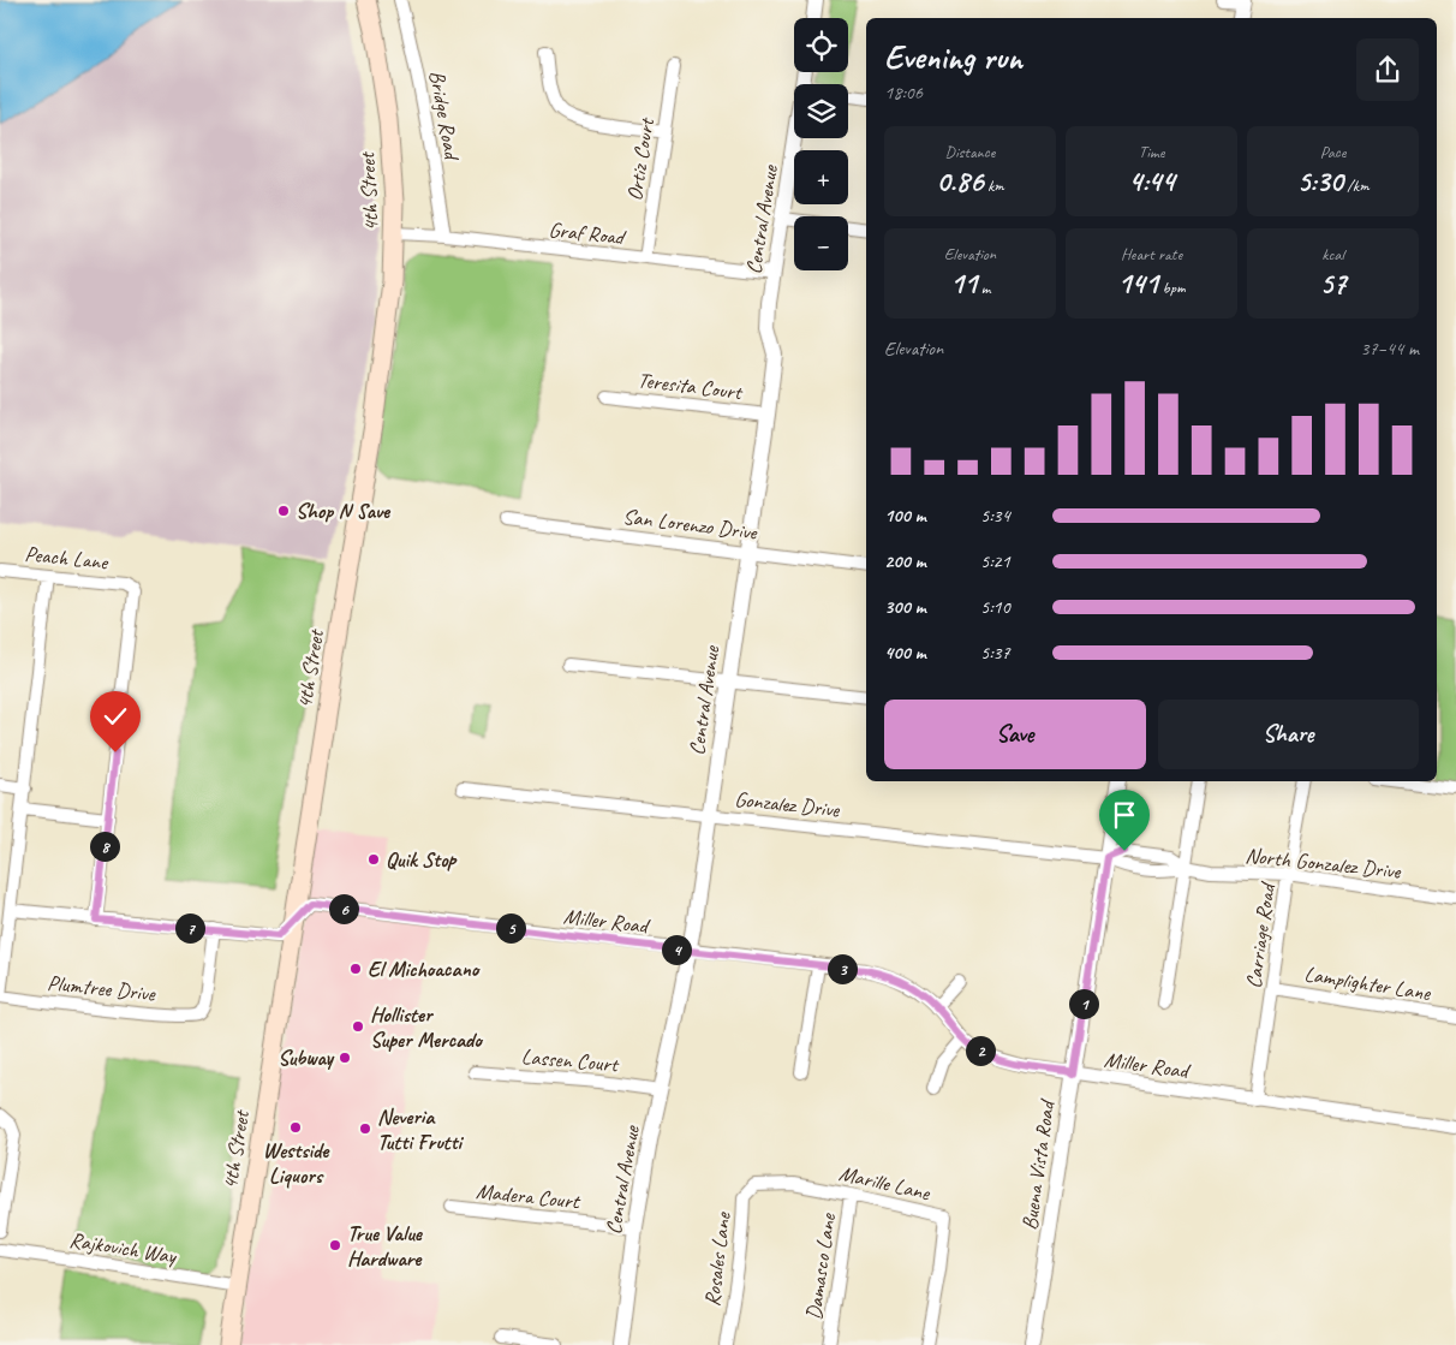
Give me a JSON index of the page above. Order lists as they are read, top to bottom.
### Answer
{
  "streets": {
    "main road": ["4th Street"],
    "street": [
      "Bridge Road",
      "Ortiz Court",
      "Central Avenue",
      "Graf Road",
      "Teresita Court",
      "San Lorenzo Drive",
      "Peach Lane",
      "Gonzalez Drive",
      "North Gonzalez Drive",
      "Miller Road",
      "Carriage Road",
      "Lamplighter Lane",
      "Plumtree Drive",
      "Lassen Court",
      "Buena Vista Road",
      "Marille Lane",
      "Madera Court",
      "Rajkovich Way",
      "Rosales Lane",
      "Damasco Lane"
    ]
  },
  "crossings": [
    ["Bridge Road", "Graf Road"],
    ["Ortiz Court", "Graf Road"],
    ["4th Street", "Graf Road"],
    ["4th Street", "Miller Road"],
    ["4th Street", "Rajkovich Way"],
    ["Central Avenue", "Graf Road"],
    ["Central Avenue", "Teresita Court"],
    ["Central Avenue", "San Lorenzo Drive"],
    ["Central Avenue", "Gonzalez Drive"],
    ["Central Avenue", "Miller Road"],
    ["Central Avenue", "Lassen Court"],
    ["Central Avenue", "Madera Court"],
    ["Gonzalez Drive", "North Gonzalez Drive"],
    ["Gonzalez Drive", "Buena Vista Road"],
    ["North Gonzalez Drive", "Carriage Road"],
    ["North Gonzalez Drive", "Buena Vista Road"],
    ["Miller Road", "Carriage Road"],
    ["Miller Road", "Plumtree Drive"],
    ["Miller Road", "Buena Vista Road"],
    ["Carriage Road", "Lamplighter Lane"],
    ["Marille Lane", "Rosales Lane"],
    ["Marille Lane", "Damasco Lane"]
  ],
  "places": [
    "Shop N Save",
    "Quik Stop",
    "El Michoacano",
    "Hollister Super Mercado",
    "Subway",
    "Westside Liquors",
    "Neveria Tutti Frutti",
    "True Value Hardware"
  ],
  "page": {
    "map_buttons": ["+", "−"],
    "heading": ["Evening run", "18:06"],
    "stats": [
      ["Distance", "0.86 km"],
      ["Time", "4:44"],
      ["Pace", "5:30 /km"],
      ["Elevation", "11 m"],
      ["Heart rate", "141 bpm"],
      ["kcal", "57"]
    ],
    "chart": ["Elevation", "37–44 m"],
    "list": [
      {
        "name": "100 m",
        "note": "5:34"
      },
      {
        "name": "200 m",
        "note": "5:21"
      },
      {
        "name": "300 m",
        "note": "5:10"
      },
      {
        "name": "400 m",
        "note": "5:37"
      }
    ],
    "buttons": ["Save", "Share"],
    "pins": [
      "8",
      "6",
      "5",
      "7",
      "4",
      "3",
      "1",
      "2"
    ]
  }
}
